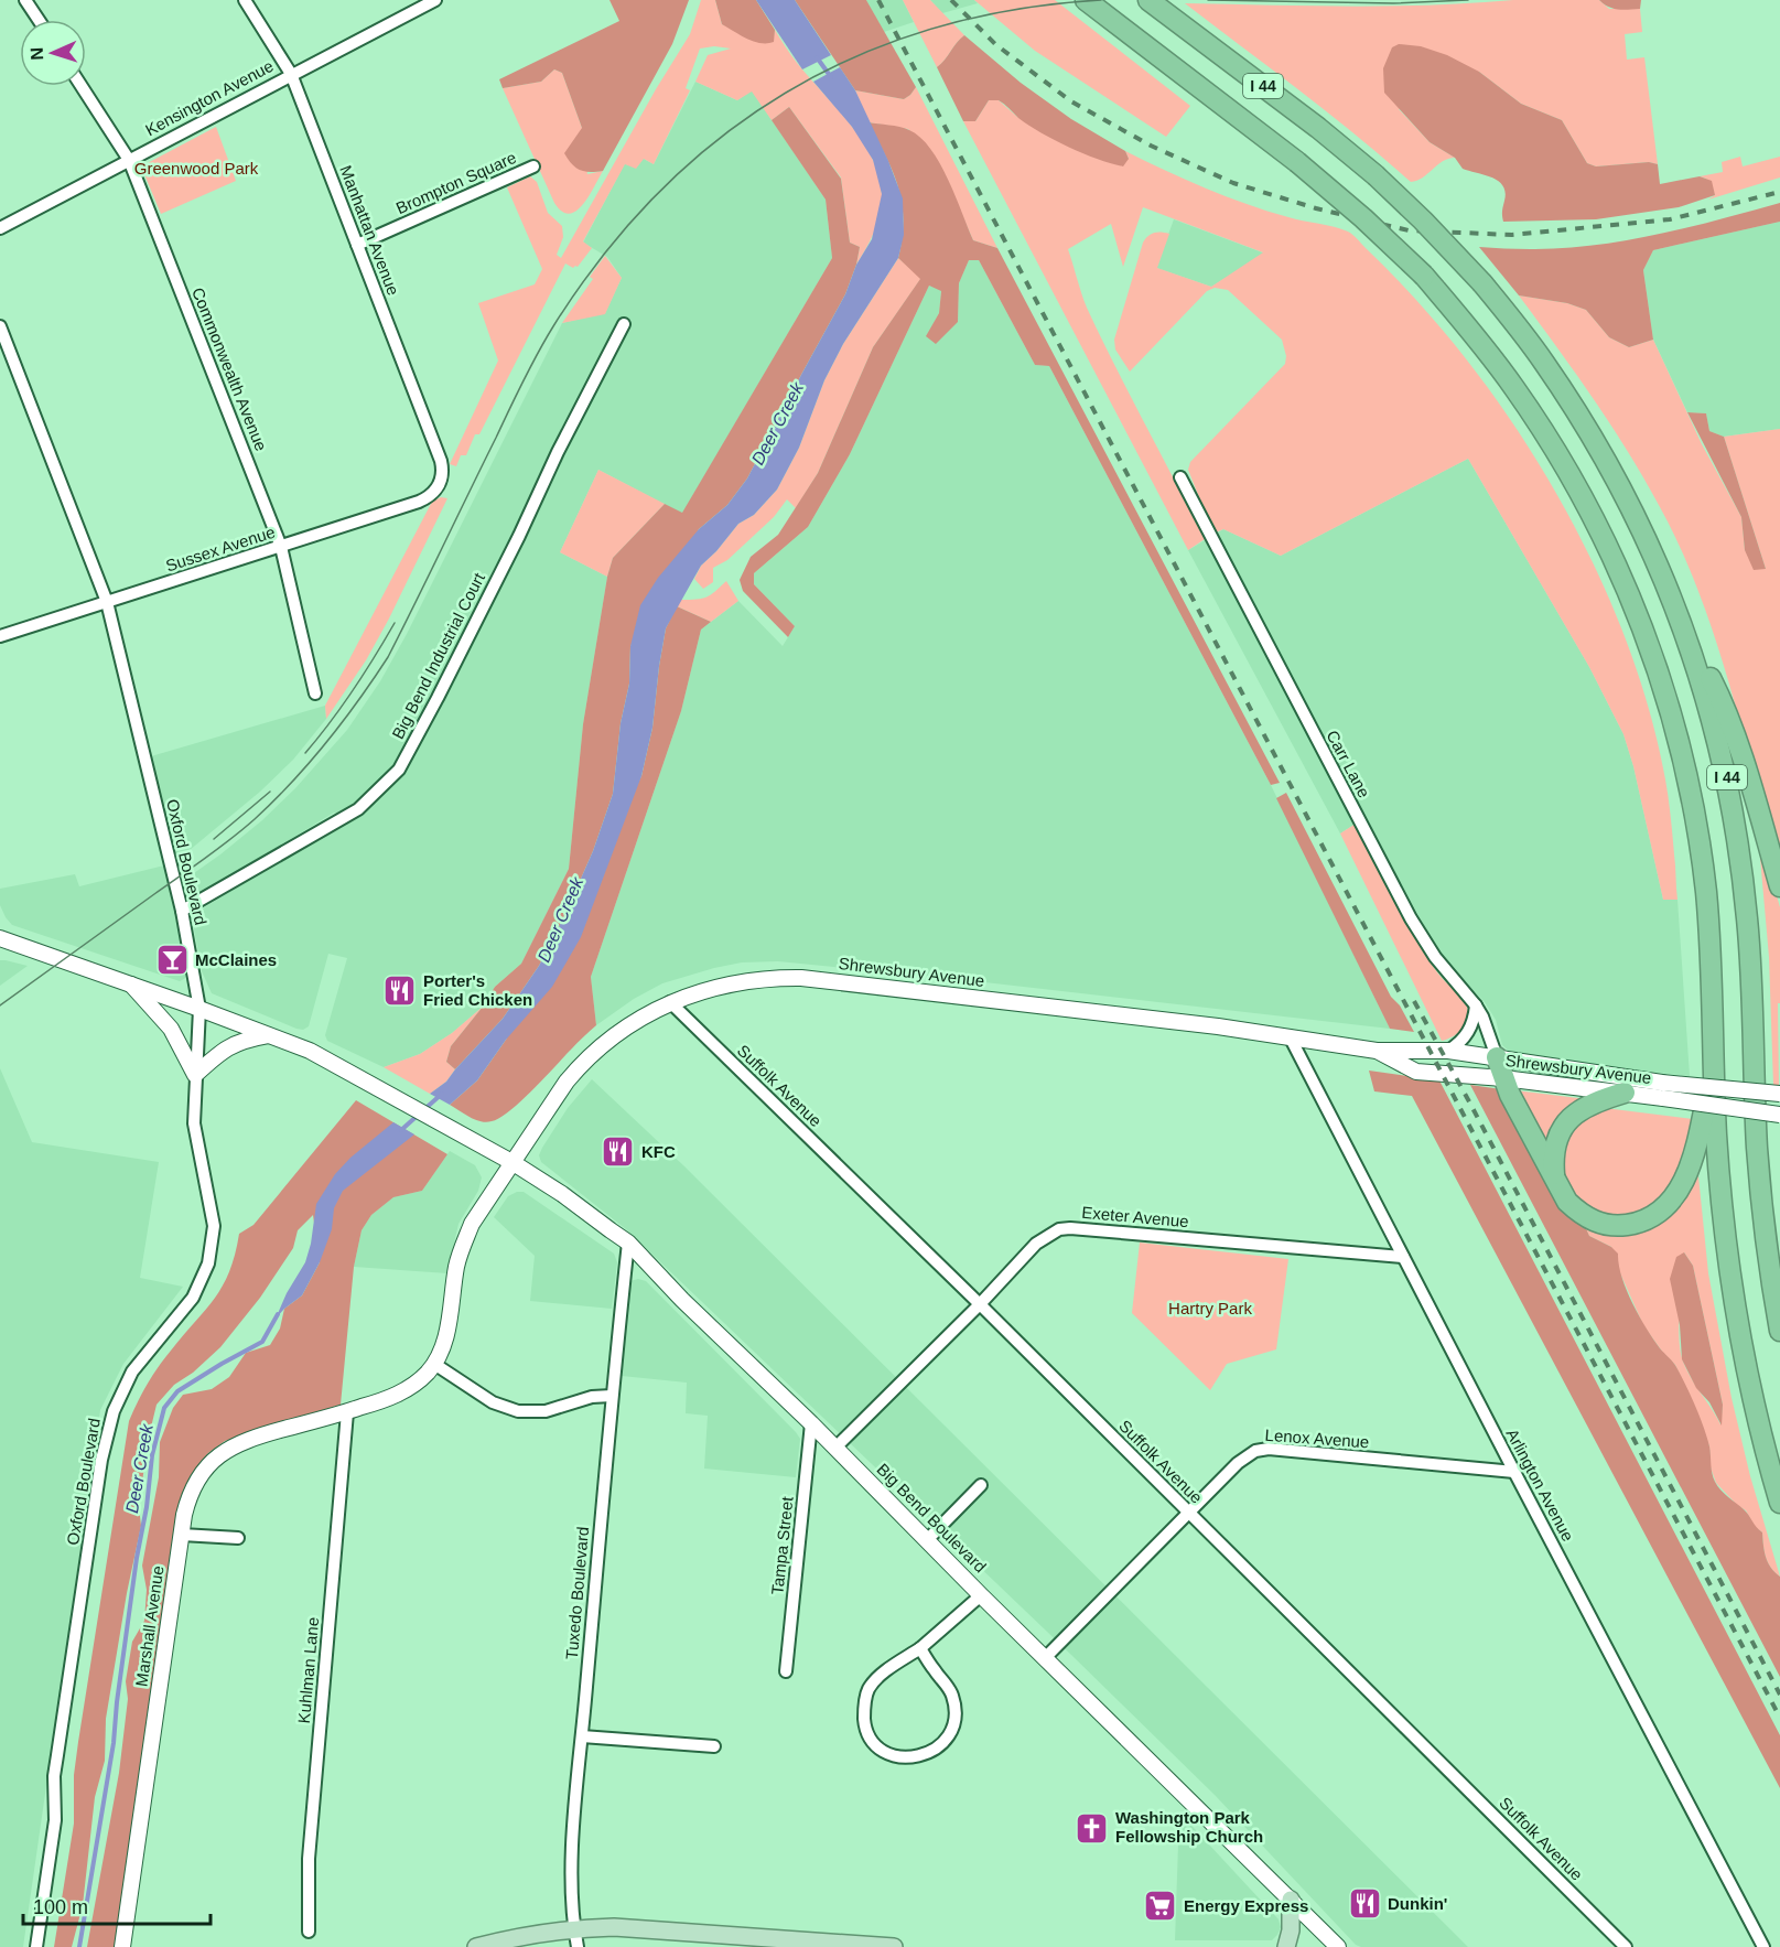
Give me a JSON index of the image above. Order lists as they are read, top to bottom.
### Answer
{
  "streets": {
    "highway": ["I 44"],
    "main road": ["Shrewsbury Avenue", "Big Bend Boulevard", "Marshall Avenue"],
    "street": [
      "Kensington Avenue",
      "Brompton Square",
      "Manhattan Avenue",
      "Commonwealth Avenue",
      "Sussex Avenue",
      "Big Bend Industrial Court",
      "Carr Lane",
      "Oxford Boulevard",
      "Suffolk Avenue",
      "Exeter Avenue",
      "Lenox Avenue",
      "Arlington Avenue",
      "Tampa Street",
      "Tuxedo Boulevard",
      "Kuhlman Lane"
    ]
  },
  "crossings": [
    ["Kensington Avenue", "Manhattan Avenue"],
    ["Kensington Avenue", "Commonwealth Avenue"],
    ["Brompton Square", "Manhattan Avenue"],
    ["Manhattan Avenue", "Sussex Avenue"],
    ["Commonwealth Avenue", "Sussex Avenue"],
    ["Sussex Avenue", "Oxford Boulevard"],
    ["Big Bend Industrial Court", "Oxford Boulevard"],
    ["Carr Lane", "Shrewsbury Avenue"],
    ["Oxford Boulevard", "Big Bend Boulevard"],
    ["Shrewsbury Avenue", "Suffolk Avenue"],
    ["Shrewsbury Avenue", "Arlington Avenue"],
    ["Shrewsbury Avenue", "Big Bend Boulevard"],
    ["Shrewsbury Avenue", "Marshall Avenue"],
    ["Suffolk Avenue", "Exeter Avenue"],
    ["Suffolk Avenue", "Lenox Avenue"],
    ["Exeter Avenue", "Arlington Avenue"],
    ["Exeter Avenue", "Big Bend Boulevard"],
    ["Lenox Avenue", "Arlington Avenue"],
    ["Lenox Avenue", "Big Bend Boulevard"],
    ["Big Bend Boulevard", "Tampa Street"],
    ["Big Bend Boulevard", "Tuxedo Boulevard"],
    ["Marshall Avenue", "Kuhlman Lane"]
  ],
  "water": ["Deer Creek"],
  "parks": ["Greenwood Park", "Hartry Park"],
  "places": {
    "bar": ["McClaines"],
    "restaurant": ["Porter's Fried Chicken", "KFC", "Dunkin'"],
    "church": ["Washington Park Fellowship Church"],
    "supermarket": ["Energy Express"]
  },
  "scale_bar": "100 m",
  "north": "left"
}
